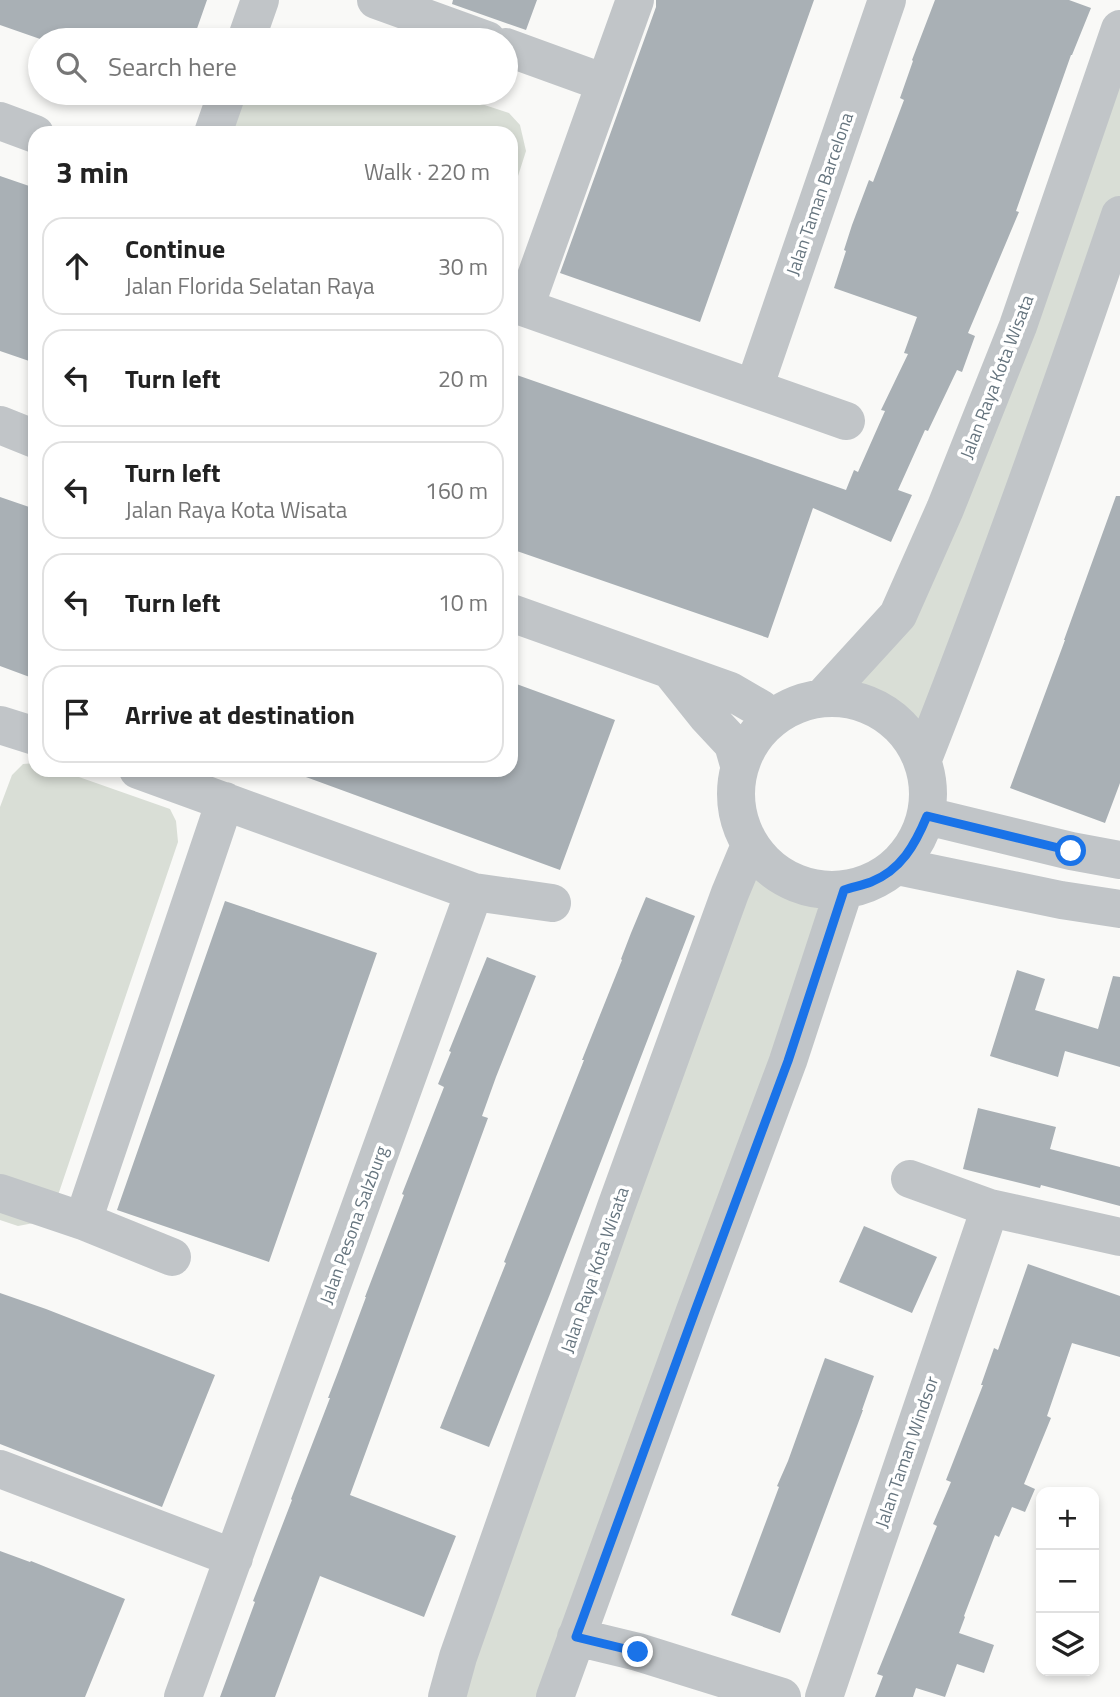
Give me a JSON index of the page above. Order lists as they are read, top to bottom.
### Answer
{
  "streets": {
    "street": [
      "Jalan Taman Barcelona",
      "Jalan Raya Kota Wisata",
      "Jalan Pesona Salzburg",
      "Jalan Taman Windsor"
    ]
  },
  "page": {
    "search": "Search here",
    "heading": ["3 min", "Walk · 220 m"],
    "list": [
      ["Continue", "Jalan Florida Selatan Raya", "30 m"],
      ["Turn left", "20 m"],
      ["Turn left", "Jalan Raya Kota Wisata", "160 m"],
      ["Turn left", "10 m"],
      "Arrive at destination"
    ],
    "map_buttons": ["+", "−"]
  }
}
